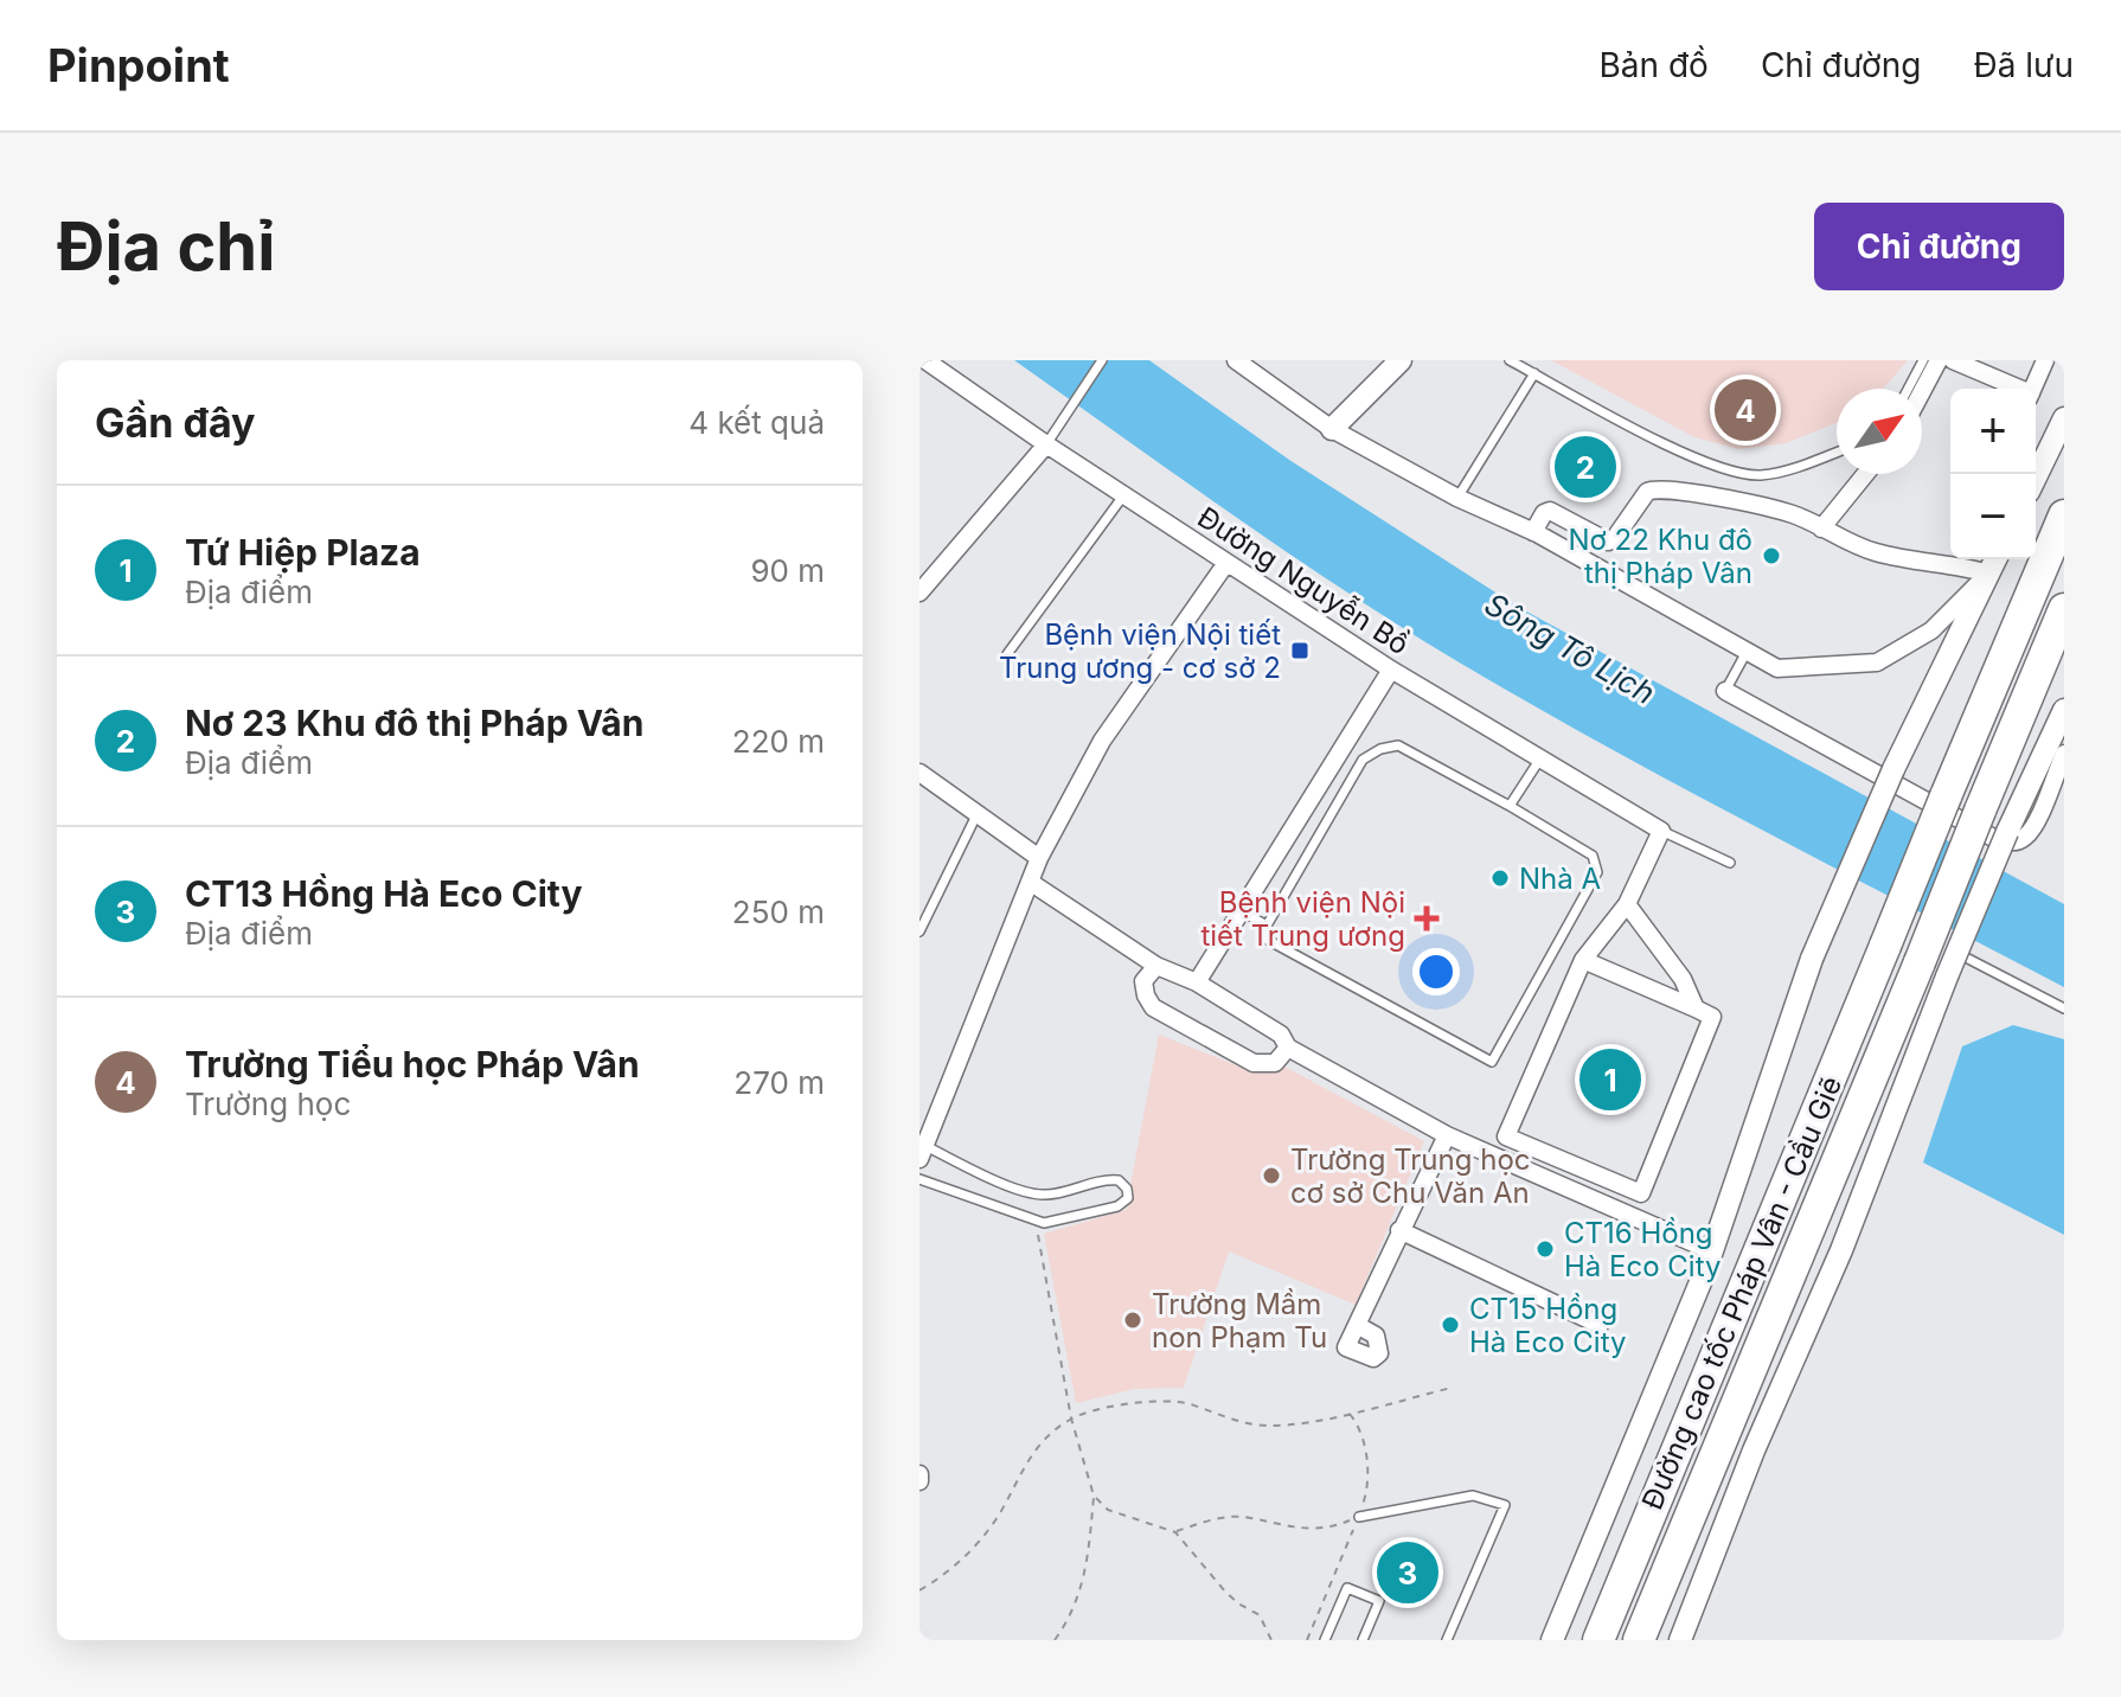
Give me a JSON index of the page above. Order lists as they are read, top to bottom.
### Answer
{
  "streets": {
    "highway": ["Đường cao tốc Pháp Vân - Cầu Giẽ"],
    "street": ["Đường Nguyễn Bồ"]
  },
  "water": ["Sông Tô Lịch"],
  "places": {
    "other": [
      "Nơ 22 Khu đô thị Pháp Vân",
      "Nhà A",
      "Trường Trung học cơ sở Chu Văn An",
      "CT16 Hồng Hà Eco City",
      "Trường Mầm non Phạm Tu",
      "CT15 Hồng Hà Eco City"
    ],
    "transit": ["Bệnh viện Nội tiết Trung ương - cơ sở 2"],
    "health": ["Bệnh viện Nội tiết Trung ương"]
  },
  "north": "top right",
  "page": {
    "header": "Pinpoint",
    "nav": ["Bản đồ", "Chỉ đường", "Đã lưu"],
    "buttons": "Chỉ đường",
    "title": "Địa chỉ",
    "heading": ["Gần đây", "4 kết quả"],
    "pins": [
      "4",
      "2",
      "1",
      "3"
    ],
    "map_buttons": ["+", "−"],
    "list": [
      {
        "mark": "1",
        "name": "Tứ Hiệp Plaza",
        "note": "Địa điểm",
        "value": "90 m"
      },
      {
        "mark": "2",
        "name": "Nơ 23 Khu đô thị Pháp Vân",
        "note": "Địa điểm",
        "value": "220 m"
      },
      {
        "mark": "3",
        "name": "CT13 Hồng Hà Eco City",
        "note": "Địa điểm",
        "value": "250 m"
      },
      {
        "mark": "4",
        "name": "Trường Tiểu học Pháp Vân",
        "note": "Trường học",
        "value": "270 m"
      }
    ]
  }
}
